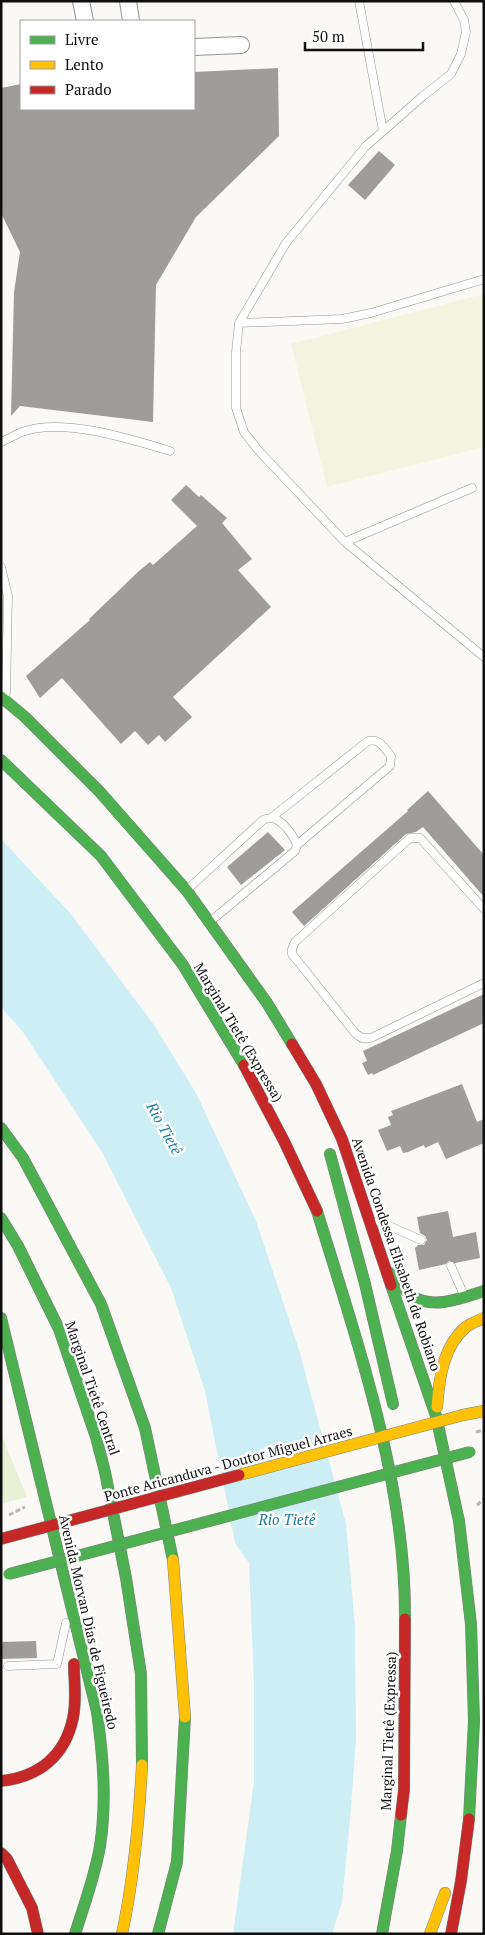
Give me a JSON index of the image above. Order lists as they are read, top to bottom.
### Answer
{
  "streets": {
    "highway": [
      "Marginal Tietê (Expressa)",
      "Avenida Condessa Elisabeth de Robiano",
      "Marginal Tietê Central",
      "Ponte Aricanduva - Doutor Miguel Arraes",
      "Avenida Morvan Dias de Figueiredo"
    ]
  },
  "water": ["Rio Tietê"],
  "legend": ["Livre", "Lento", "Parado"],
  "scale_bar": "50 m"
}
